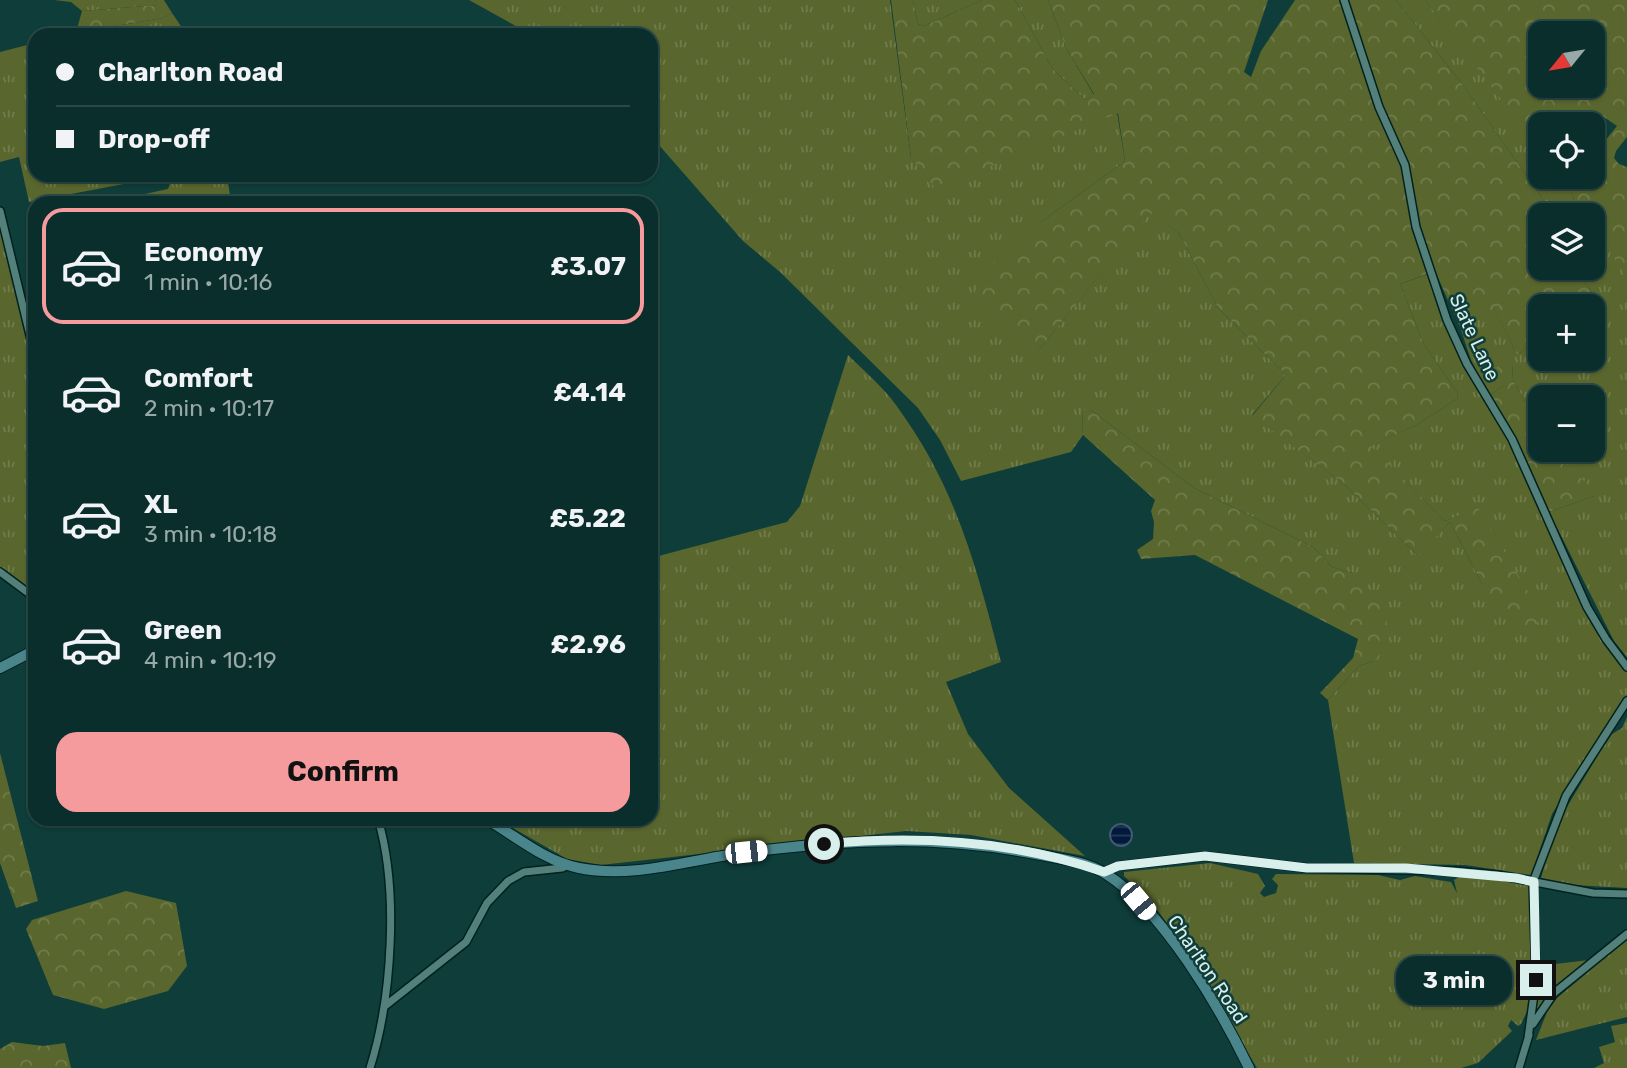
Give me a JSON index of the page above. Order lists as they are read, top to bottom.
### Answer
{
  "streets": {
    "street": ["Slate Lane", "Charlton Road"]
  },
  "north": "bottom left",
  "page": {
    "map_buttons": ["+", "−"],
    "banner": ["Charlton Road", "Drop-off"],
    "list": [
      {
        "name": "Economy",
        "note": "1 min · 10:16",
        "value": "£3.07"
      },
      {
        "name": "Comfort",
        "note": "2 min · 10:17",
        "value": "£4.14"
      },
      {
        "name": "XL",
        "note": "3 min · 10:18",
        "value": "£5.22"
      },
      {
        "name": "Green",
        "note": "4 min · 10:19",
        "value": "£2.96"
      }
    ],
    "buttons": "Confirm",
    "bubble": "3 min"
  }
}
